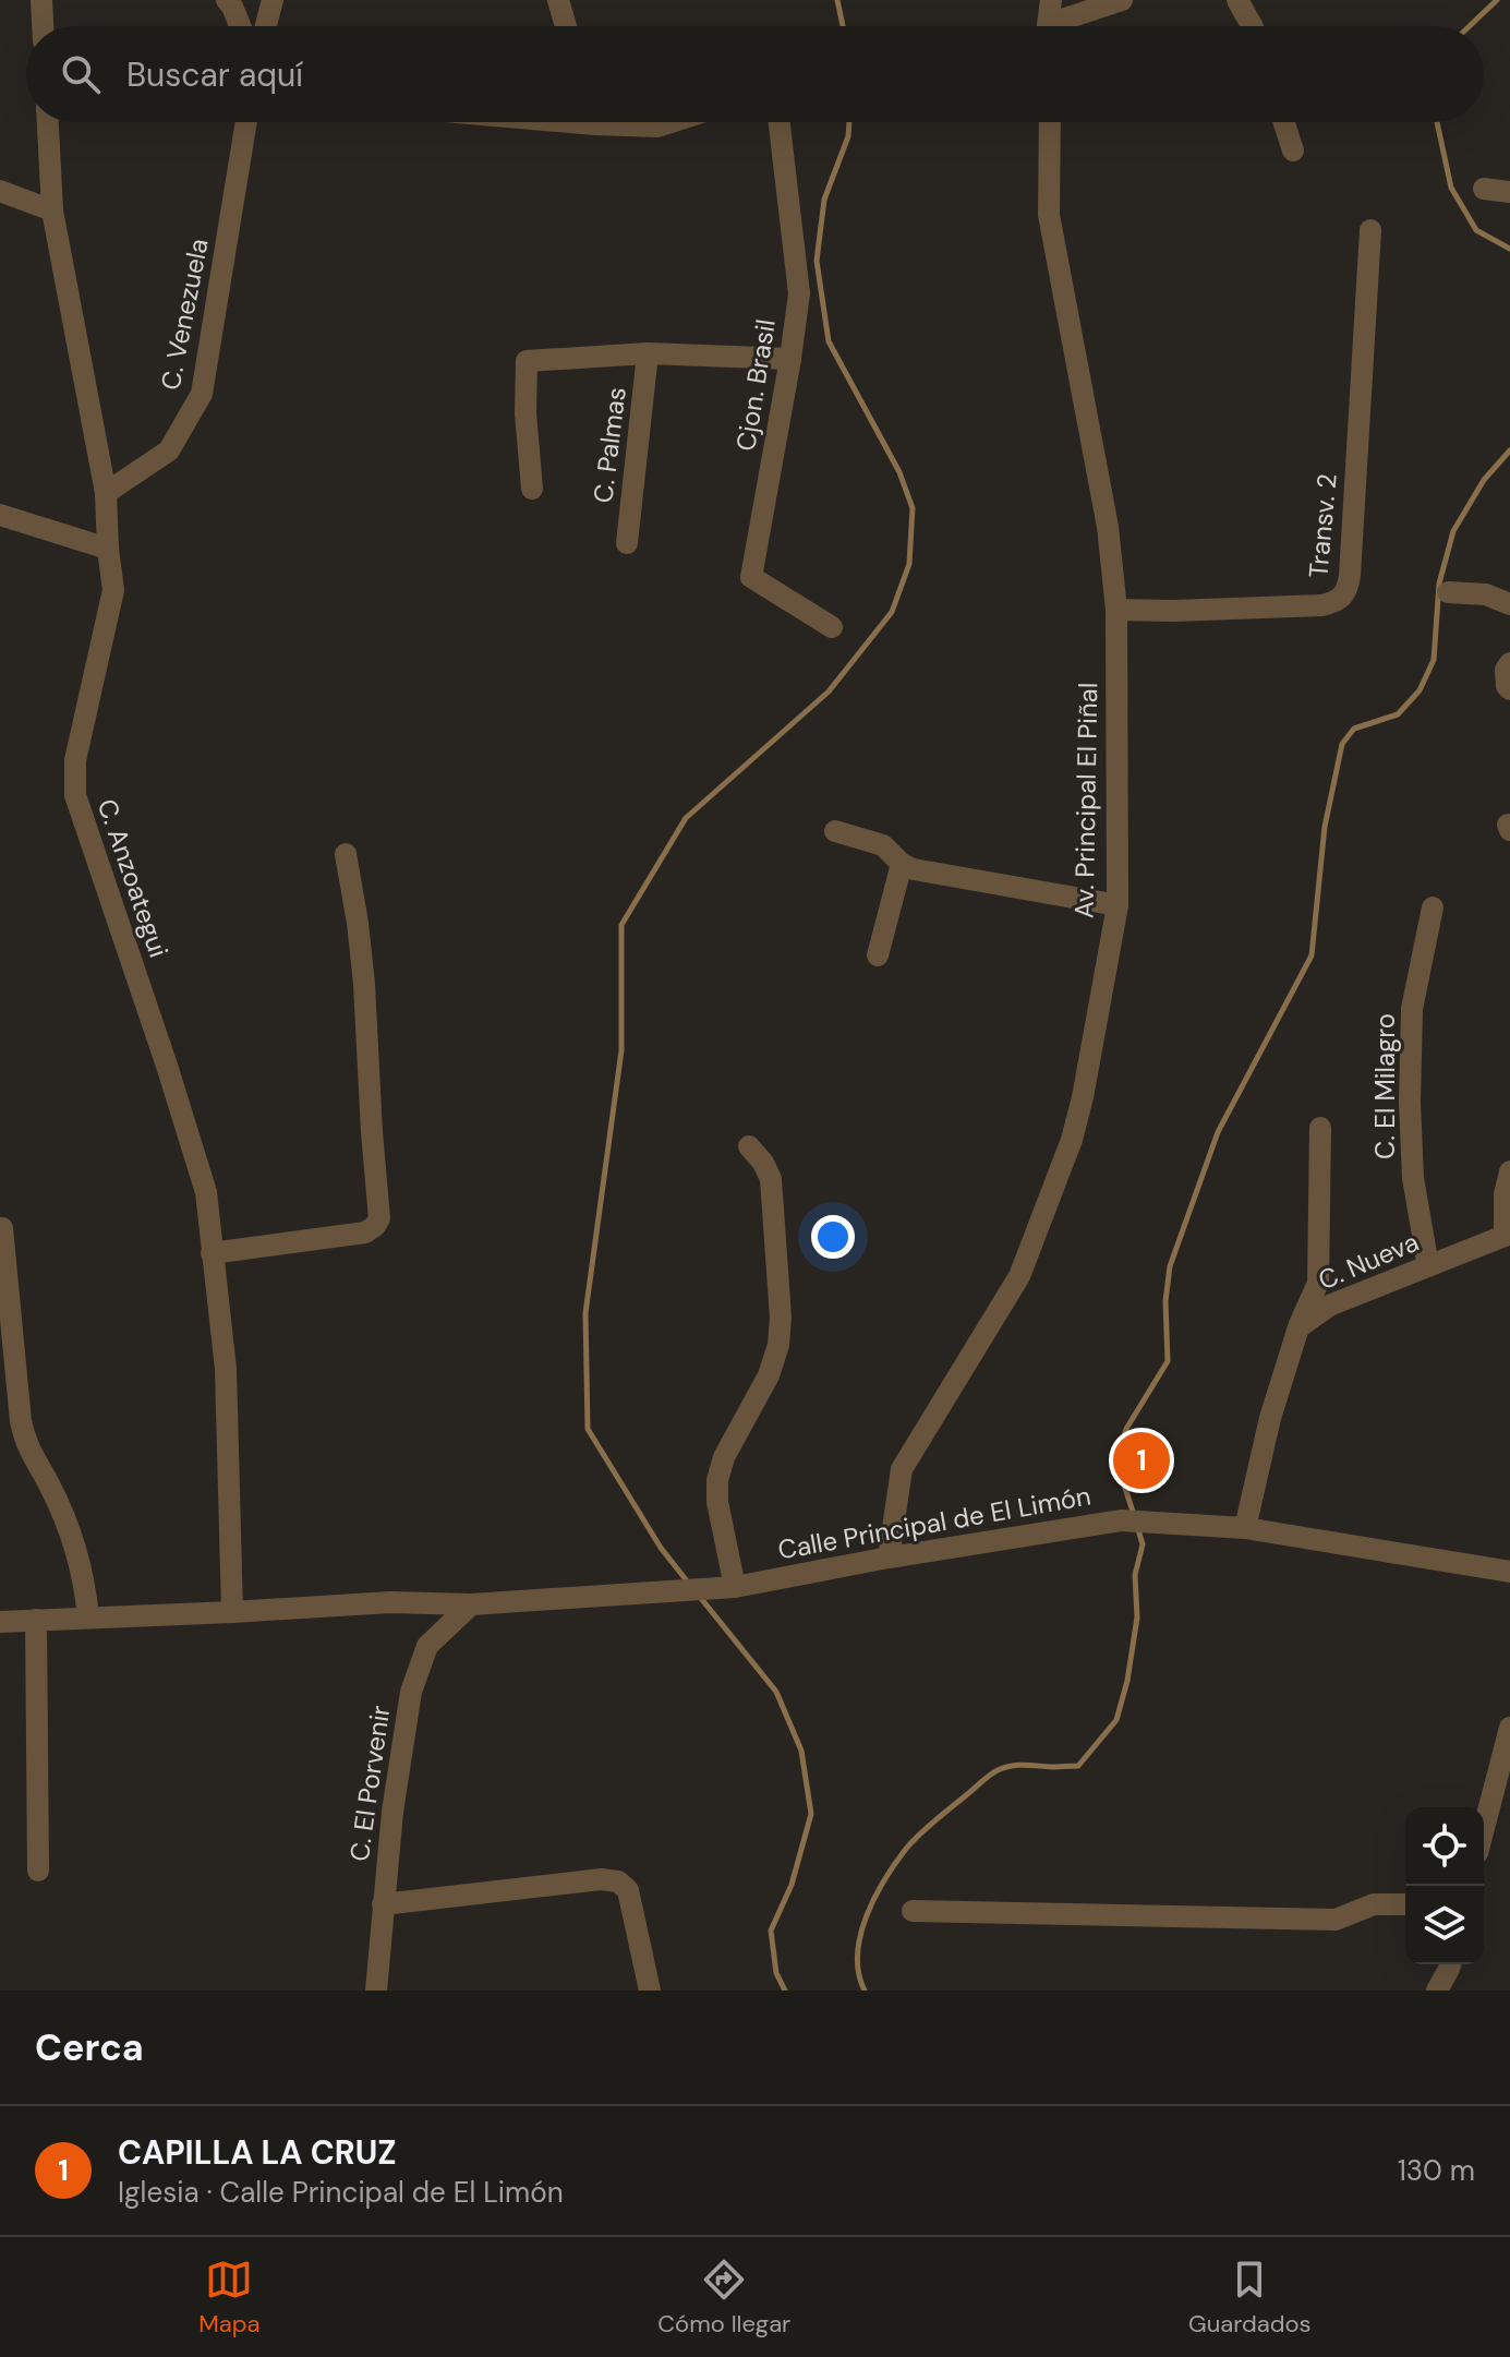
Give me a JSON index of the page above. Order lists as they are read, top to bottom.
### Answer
{
  "streets": {
    "street": [
      "C. Venezuela",
      "Cjon. Brasil",
      "C. Palmas",
      "Transv. 2",
      "Av. Principal El Piñal",
      "C. Anzoategui",
      "C. El Milagro",
      "C. Nueva",
      "Calle Principal de El Limón",
      "C. El Porvenir"
    ]
  },
  "crossings": [
    ["C. Venezuela", "C. Anzoategui"],
    ["Transv. 2", "Av. Principal El Piñal"],
    ["Av. Principal El Piñal", "Calle Principal de El Limón"],
    ["C. Anzoategui", "Calle Principal de El Limón"],
    ["C. El Milagro", "C. Nueva"],
    ["Calle Principal de El Limón", "C. El Porvenir"]
  ],
  "page": {
    "search": "Buscar aquí",
    "pins": "1",
    "heading": "Cerca",
    "list": [
      {
        "mark": "1",
        "name": "CAPILLA LA CRUZ",
        "note": "Iglesia · Calle Principal de El Limón",
        "value": "130 m"
      }
    ],
    "nav": ["Mapa", "Cómo llegar", "Guardados"]
  }
}
